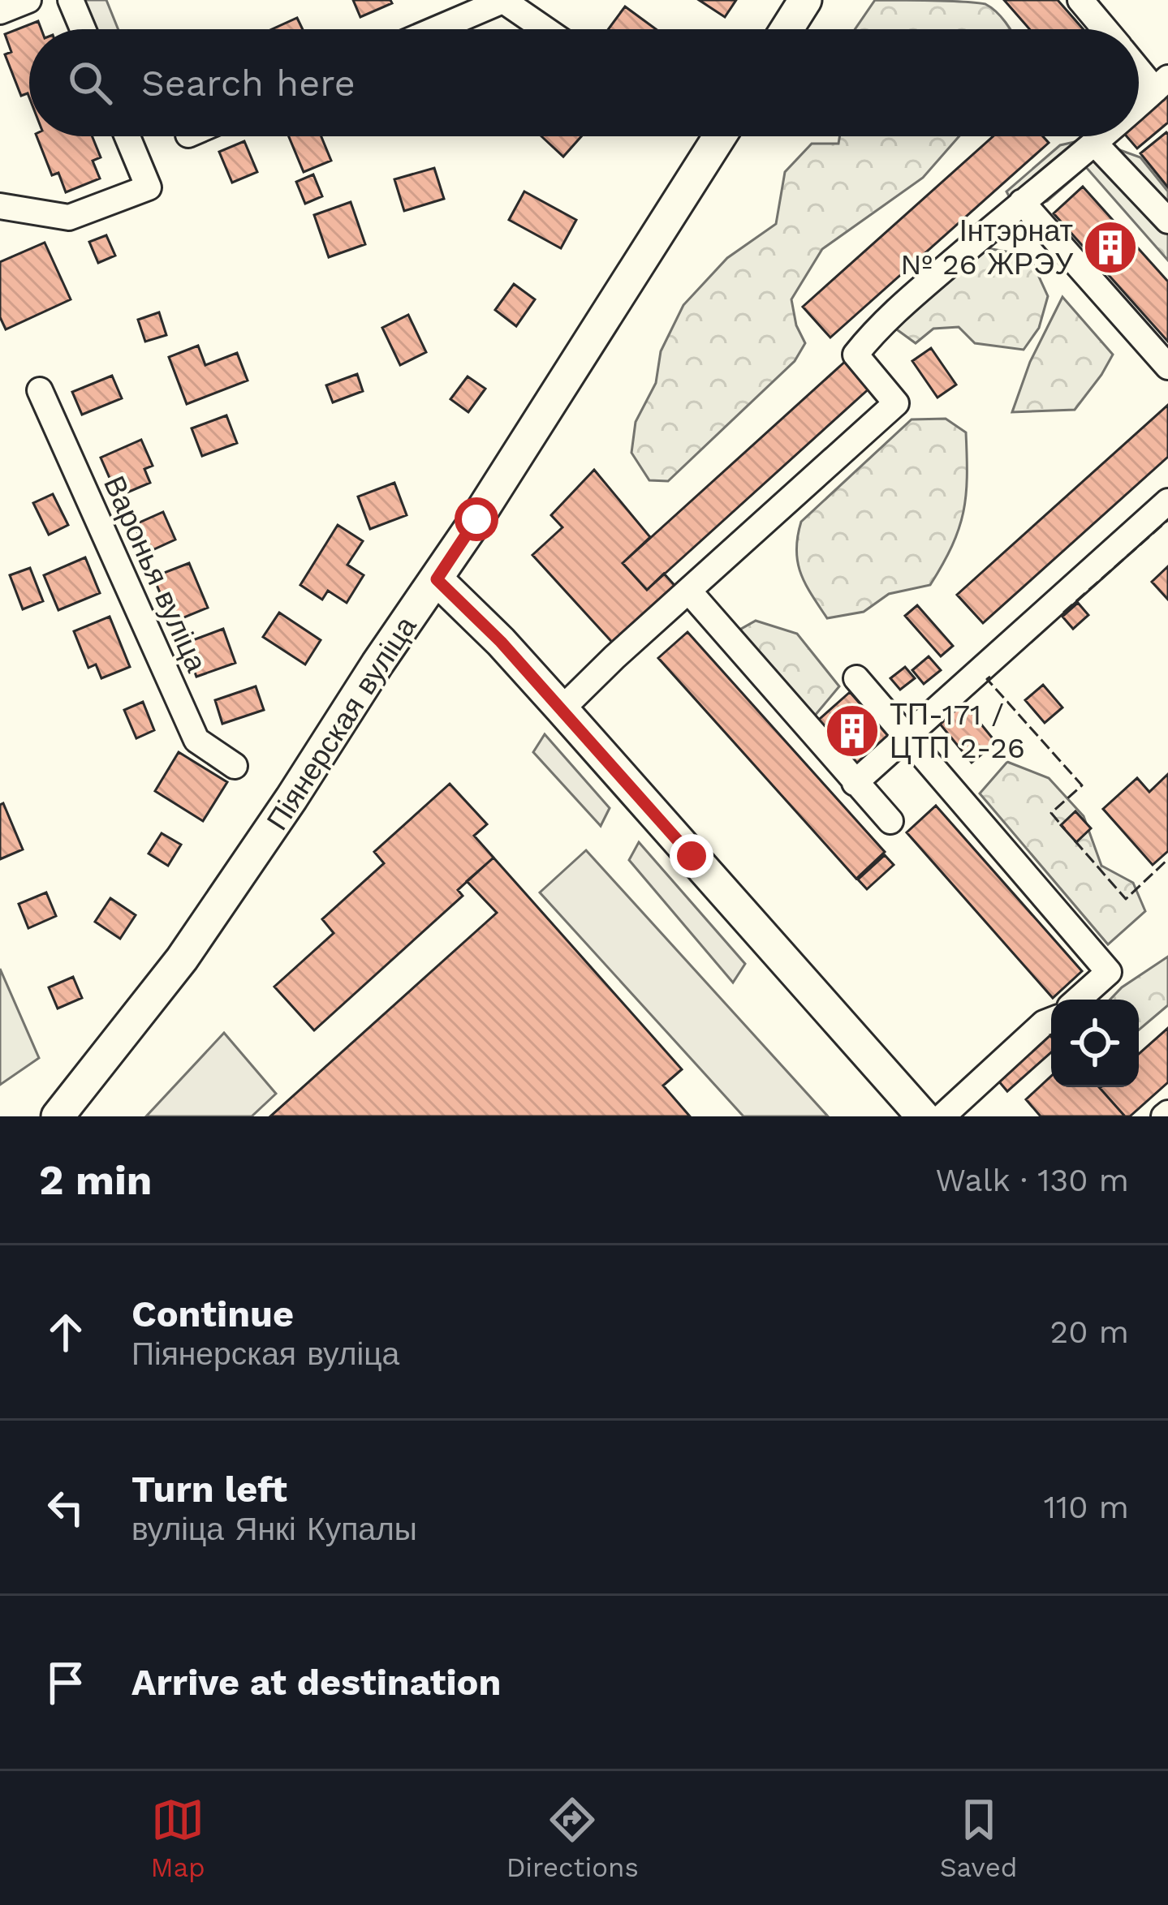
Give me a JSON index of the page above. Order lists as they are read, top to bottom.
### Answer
{
  "streets": {
    "main road": ["Піянерская вуліца"],
    "street": ["Варонья вуліца"]
  },
  "places": {
    "building": ["Інтэрнат № 26 ЖРЭУ", "ТП-171 / ЦТП 2-26"]
  },
  "page": {
    "search": "Search here",
    "heading": ["2 min", "Walk · 130 m"],
    "list": [
      ["Continue", "Піянерская вуліца", "20 m"],
      ["Turn left", "вуліца Янкі Купалы", "110 m"],
      "Arrive at destination"
    ],
    "nav": ["Map", "Directions", "Saved"]
  }
}
